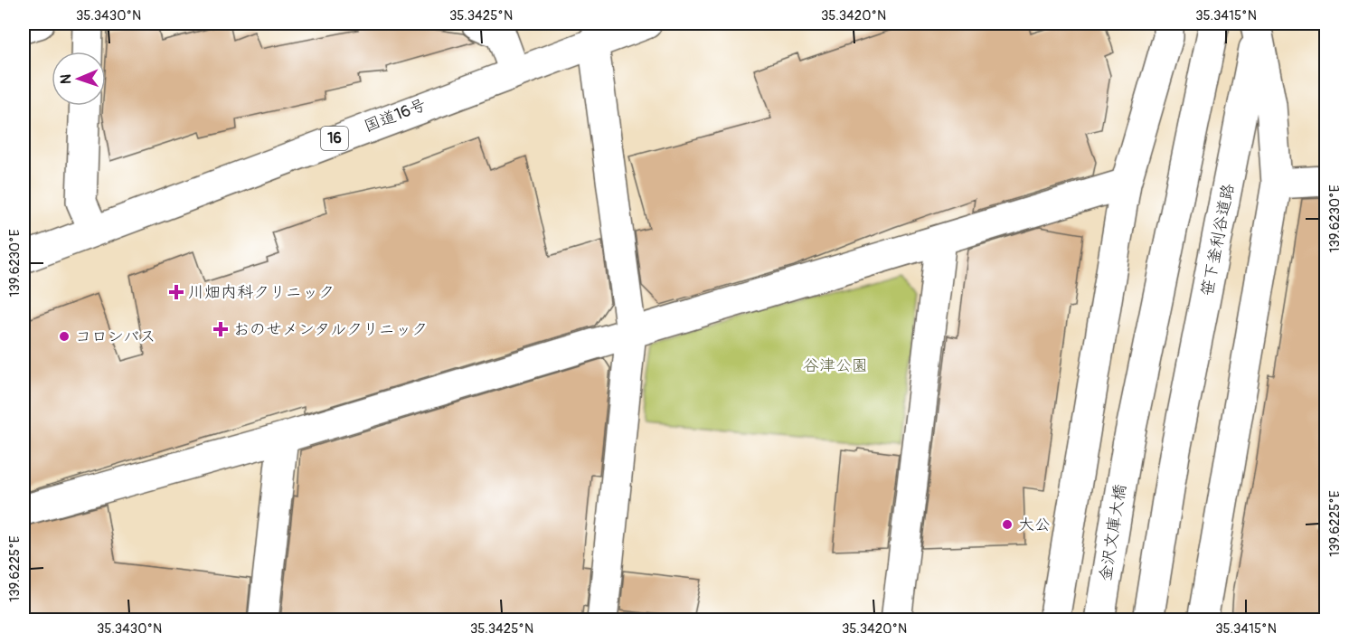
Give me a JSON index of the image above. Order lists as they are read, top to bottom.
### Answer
{
  "streets": {
    "main road": [
      "国道16号",
      "16",
      "笹下釜利谷道路",
      "金沢文庫大橋"
    ]
  },
  "parks": ["谷津公園"],
  "places": {
    "health": ["川畑内科クリニック", "おのせメンタルクリニック"],
    "other": ["コロンバス", "大公"]
  },
  "north": "left",
  "coordinates": [
    "35.3430°N",
    "35.3425°N",
    "35.3420°N",
    "35.3415°N",
    "139.6230°E",
    "139.6225°E"
  ]
}
